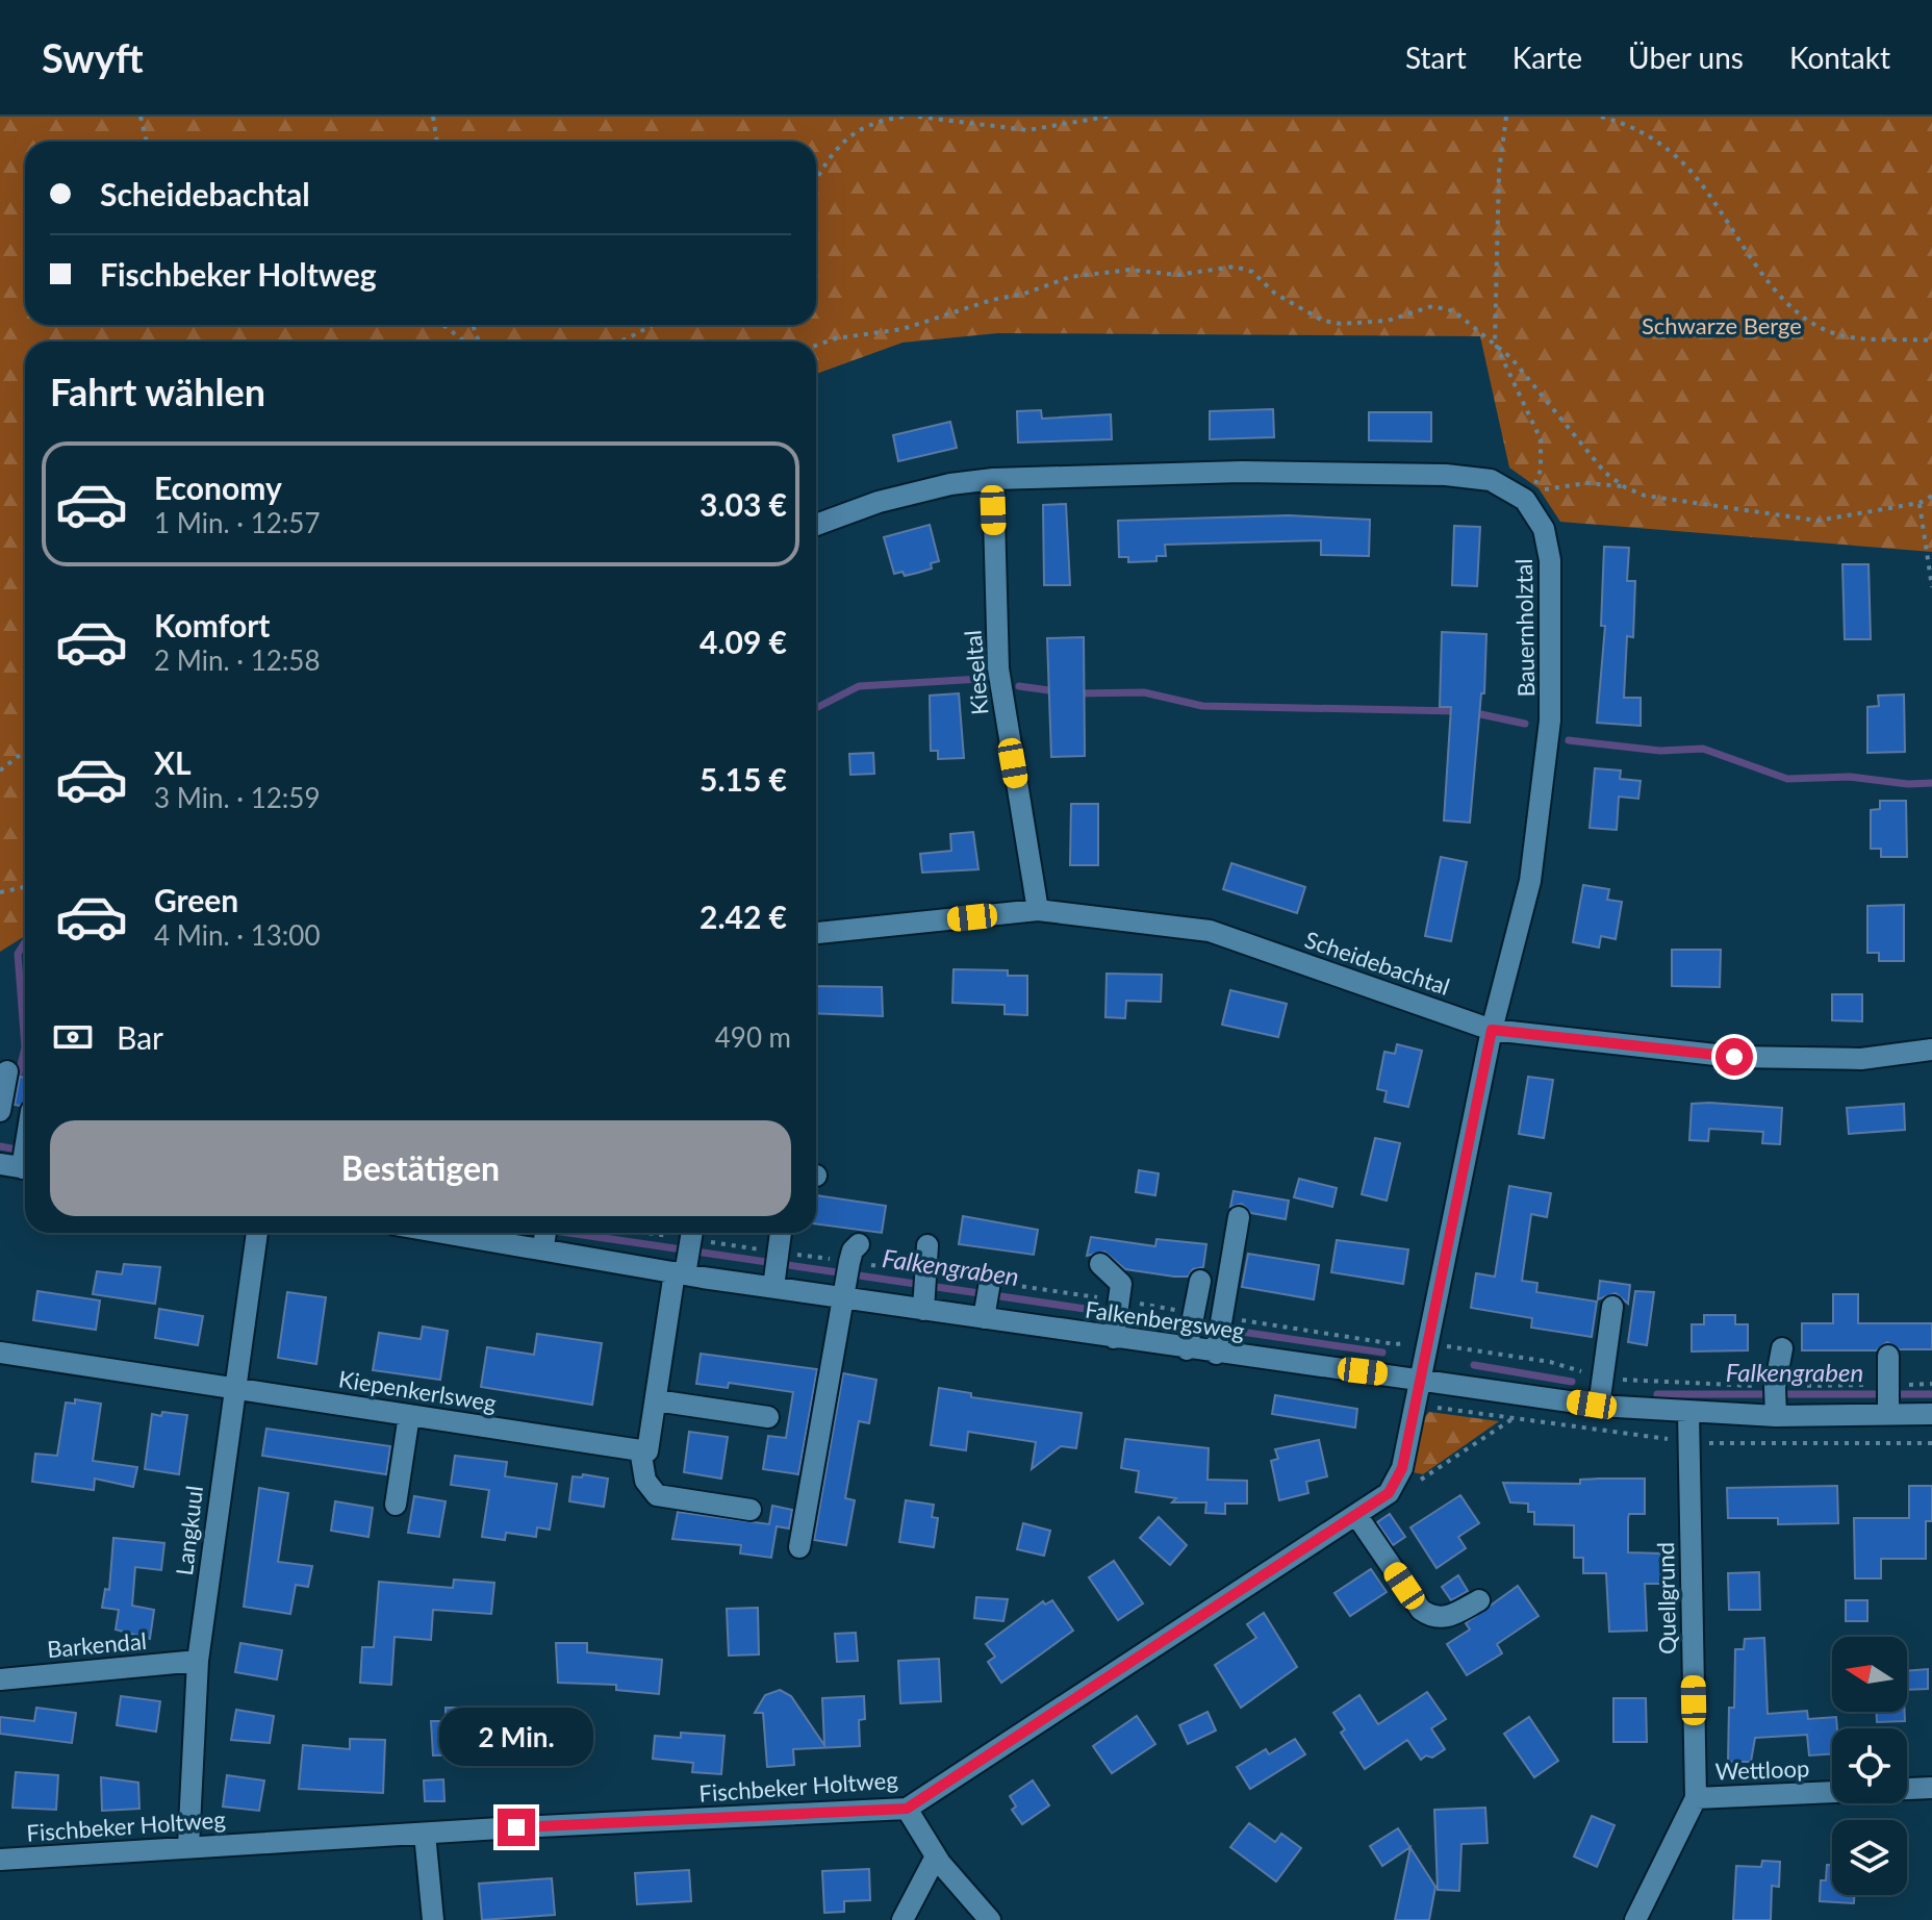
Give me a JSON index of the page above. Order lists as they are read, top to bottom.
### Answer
{
  "streets": {
    "street": [
      "Bauernholztal",
      "Kieseltal",
      "Scheidebachtal",
      "Falkenbergsweg",
      "Kiepenkerlsweg",
      "Langkuul",
      "Quellgrund",
      "Barkendal",
      "Wettloop",
      "Fischbeker Holtweg"
    ]
  },
  "crossings": [
    ["Bauernholztal", "Kieseltal"],
    ["Bauernholztal", "Scheidebachtal"],
    ["Bauernholztal", "Falkenbergsweg"],
    ["Kieseltal", "Scheidebachtal"],
    ["Falkenbergsweg", "Quellgrund"],
    ["Kiepenkerlsweg", "Langkuul"],
    ["Langkuul", "Barkendal"],
    ["Langkuul", "Fischbeker Holtweg"],
    ["Quellgrund", "Wettloop"]
  ],
  "water": ["Falkengraben"],
  "parks": ["Schwarze Berge"],
  "north": "left",
  "page": {
    "header": "Swyft",
    "nav": [
      "Start",
      "Karte",
      "Über uns",
      "Kontakt"
    ],
    "banner": ["Scheidebachtal", "Fischbeker Holtweg"],
    "heading": "Fahrt wählen",
    "list": [
      {
        "name": "Economy",
        "note": "1 Min. · 12:57",
        "value": "3.03 €"
      },
      {
        "name": "Komfort",
        "note": "2 Min. · 12:58",
        "value": "4.09 €"
      },
      {
        "name": "XL",
        "note": "3 Min. · 12:59",
        "value": "5.15 €"
      },
      {
        "name": "Green",
        "note": "4 Min. · 13:00",
        "value": "2.42 €"
      }
    ],
    "pay": ["Bar", "490 m"],
    "buttons": "Bestätigen",
    "bubble": "2 Min."
  }
}
